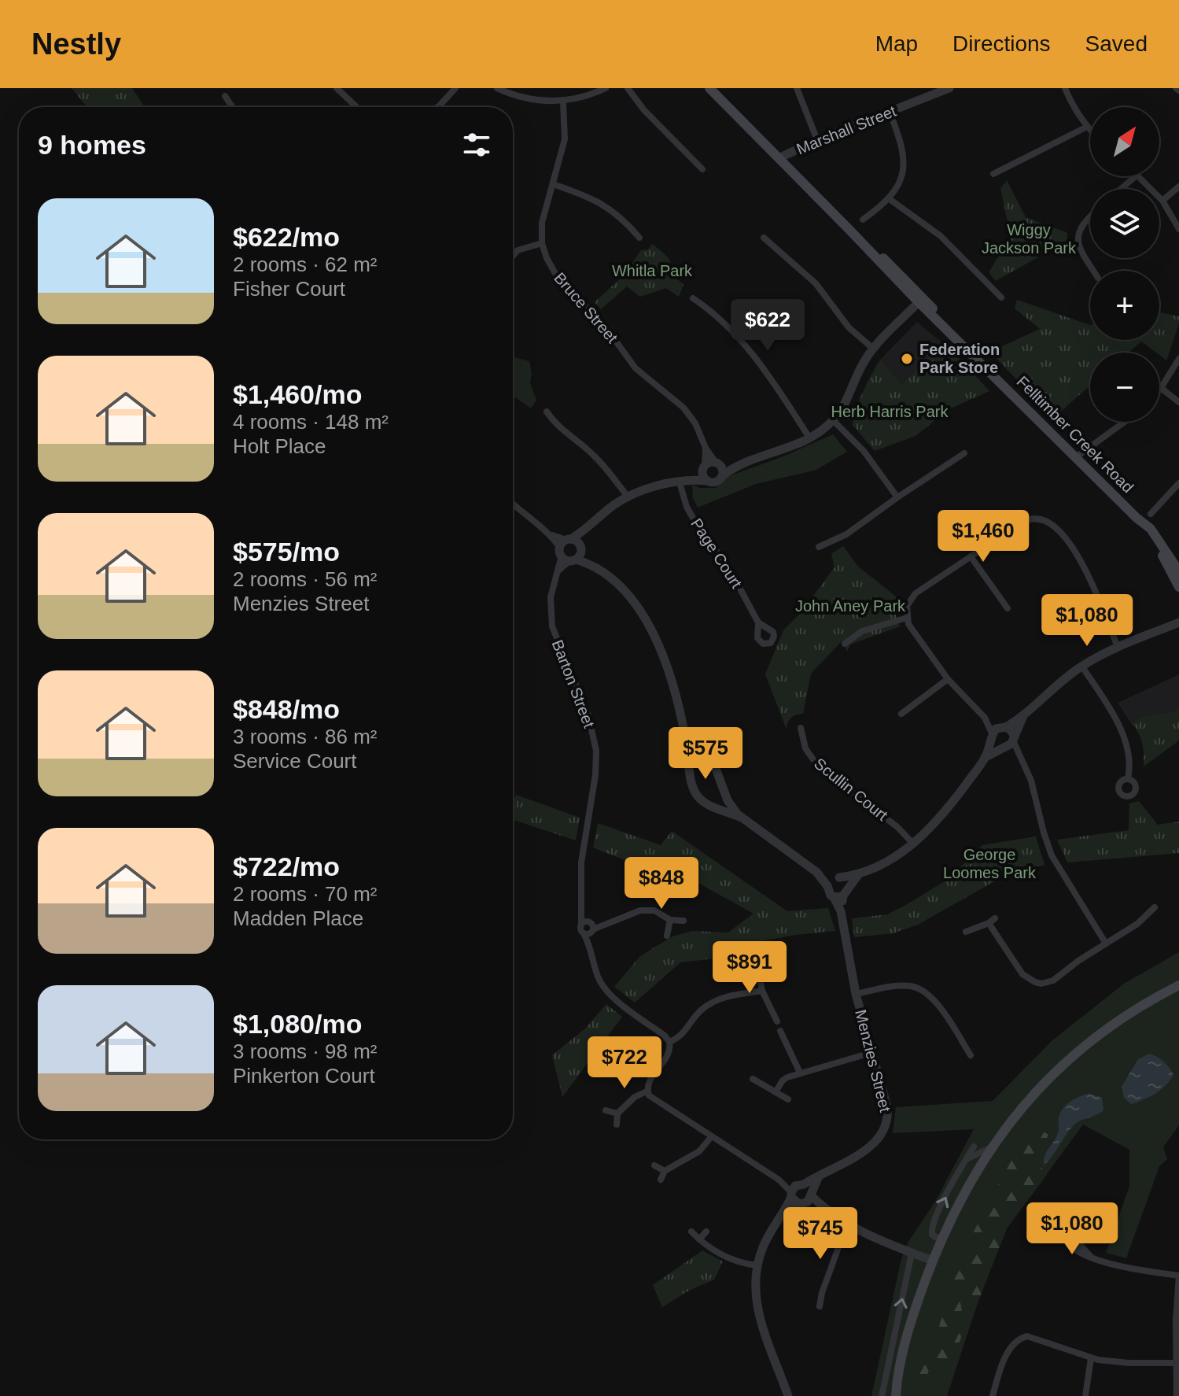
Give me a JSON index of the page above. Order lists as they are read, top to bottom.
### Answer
{
  "streets": {
    "main road": ["Felltimber Creek Road"],
    "street": [
      "Marshall Street",
      "Bruce Street",
      "Page Court",
      "Barton Street",
      "Scullin Court",
      "Menzies Street"
    ]
  },
  "crossings": [
    ["Marshall Street", "Felltimber Creek Road"]
  ],
  "parks": [
    "Wiggy Jackson Park",
    "Whitla Park",
    "Herb Harris Park",
    "John Aney Park",
    "George Loomes Park"
  ],
  "places": ["Federation Park Store"],
  "north": "top right",
  "page": {
    "header": "Nestly",
    "nav": ["Map", "Directions", "Saved"],
    "map_buttons": ["+", "−"],
    "heading": "9 homes",
    "list": [
      {
        "name": "$622/mo",
        "note": "2 rooms · 62 m² · Fisher Court"
      },
      {
        "name": "$1,460/mo",
        "note": "4 rooms · 148 m² · Holt Place"
      },
      {
        "name": "$575/mo",
        "note": "2 rooms · 56 m² · Menzies Street"
      },
      {
        "name": "$848/mo",
        "note": "3 rooms · 86 m² · Service Court"
      },
      {
        "name": "$722/mo",
        "note": "2 rooms · 70 m² · Madden Place"
      },
      {
        "name": "$1,080/mo",
        "note": "3 rooms · 98 m² · Pinkerton Court"
      }
    ],
    "price": [
      "$622",
      "$1,460",
      "$1,080",
      "$575",
      "$848",
      "$891",
      "$722",
      "$1,080",
      "$745"
    ]
  }
}
